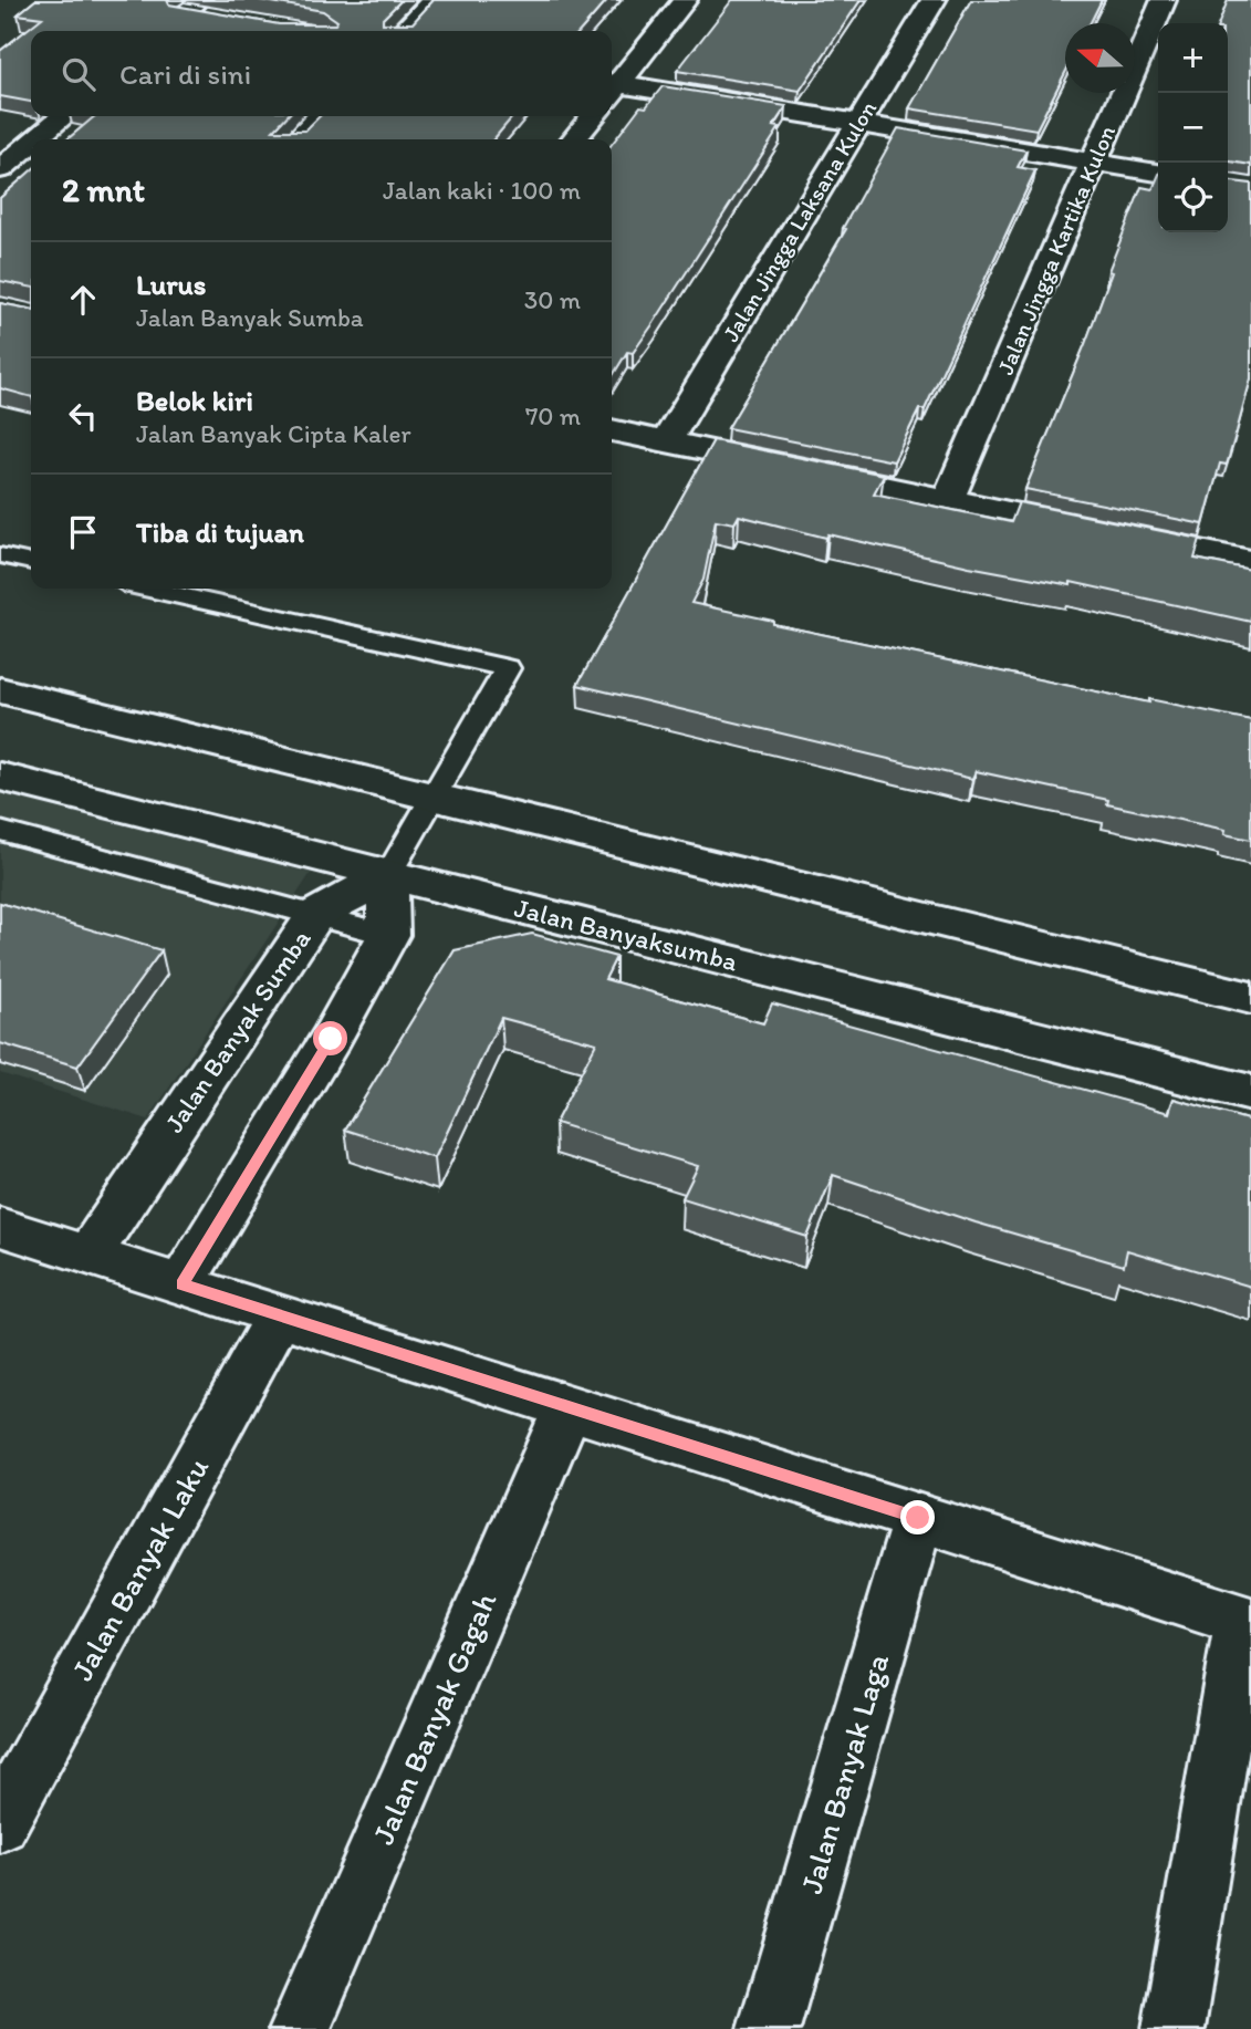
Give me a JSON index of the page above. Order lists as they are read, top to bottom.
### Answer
{
  "streets": {
    "street": [
      "Jalan Jingga Laksana Kulon",
      "Jalan Jingga Kartika Kulon",
      "Jalan Banyaksumba",
      "Jalan Banyak Sumba",
      "Jalan Banyak Laku",
      "Jalan Banyak Gagah",
      "Jalan Banyak Laga"
    ]
  },
  "crossings": [
    ["Jalan Banyaksumba", "Jalan Banyak Sumba"]
  ],
  "north": "left",
  "page": {
    "map_buttons": ["+", "−"],
    "search": "Cari di sini",
    "heading": ["2 mnt", "Jalan kaki · 100 m"],
    "list": [
      ["Lurus", "Jalan Banyak Sumba", "30 m"],
      ["Belok kiri", "Jalan Banyak Cipta Kaler", "70 m"],
      "Tiba di tujuan"
    ]
  }
}
